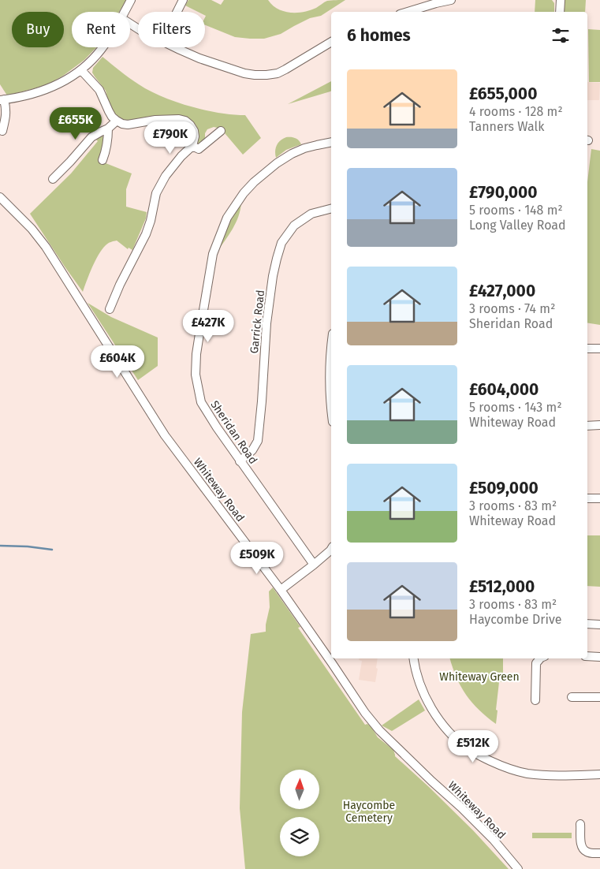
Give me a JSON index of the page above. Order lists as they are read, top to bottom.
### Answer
{
  "streets": {
    "street": ["Garrick Road", "Sheridan Road", "Whiteway Road"]
  },
  "crossings": [
    ["Garrick Road", "Sheridan Road"]
  ],
  "parks": ["Whiteway Green", "Haycombe Cemetery"],
  "north": "top",
  "page": {
    "chip": ["Buy", "Rent", "Filters"],
    "heading": "6 homes",
    "list": [
      {
        "name": "£655,000",
        "note": "4 rooms · 128 m² · Tanners Walk"
      },
      {
        "name": "£790,000",
        "note": "5 rooms · 148 m² · Long Valley Road"
      },
      {
        "name": "£427,000",
        "note": "3 rooms · 74 m² · Sheridan Road"
      },
      {
        "name": "£604,000",
        "note": "5 rooms · 143 m² · Whiteway Road"
      },
      {
        "name": "£509,000",
        "note": "3 rooms · 83 m² · Whiteway Road"
      },
      {
        "name": "£512,000",
        "note": "3 rooms · 83 m² · Haycombe Drive"
      }
    ],
    "price": [
      "£655K",
      "£790K",
      "£427K",
      "£604K",
      "£509K",
      "£512K"
    ]
  }
}
